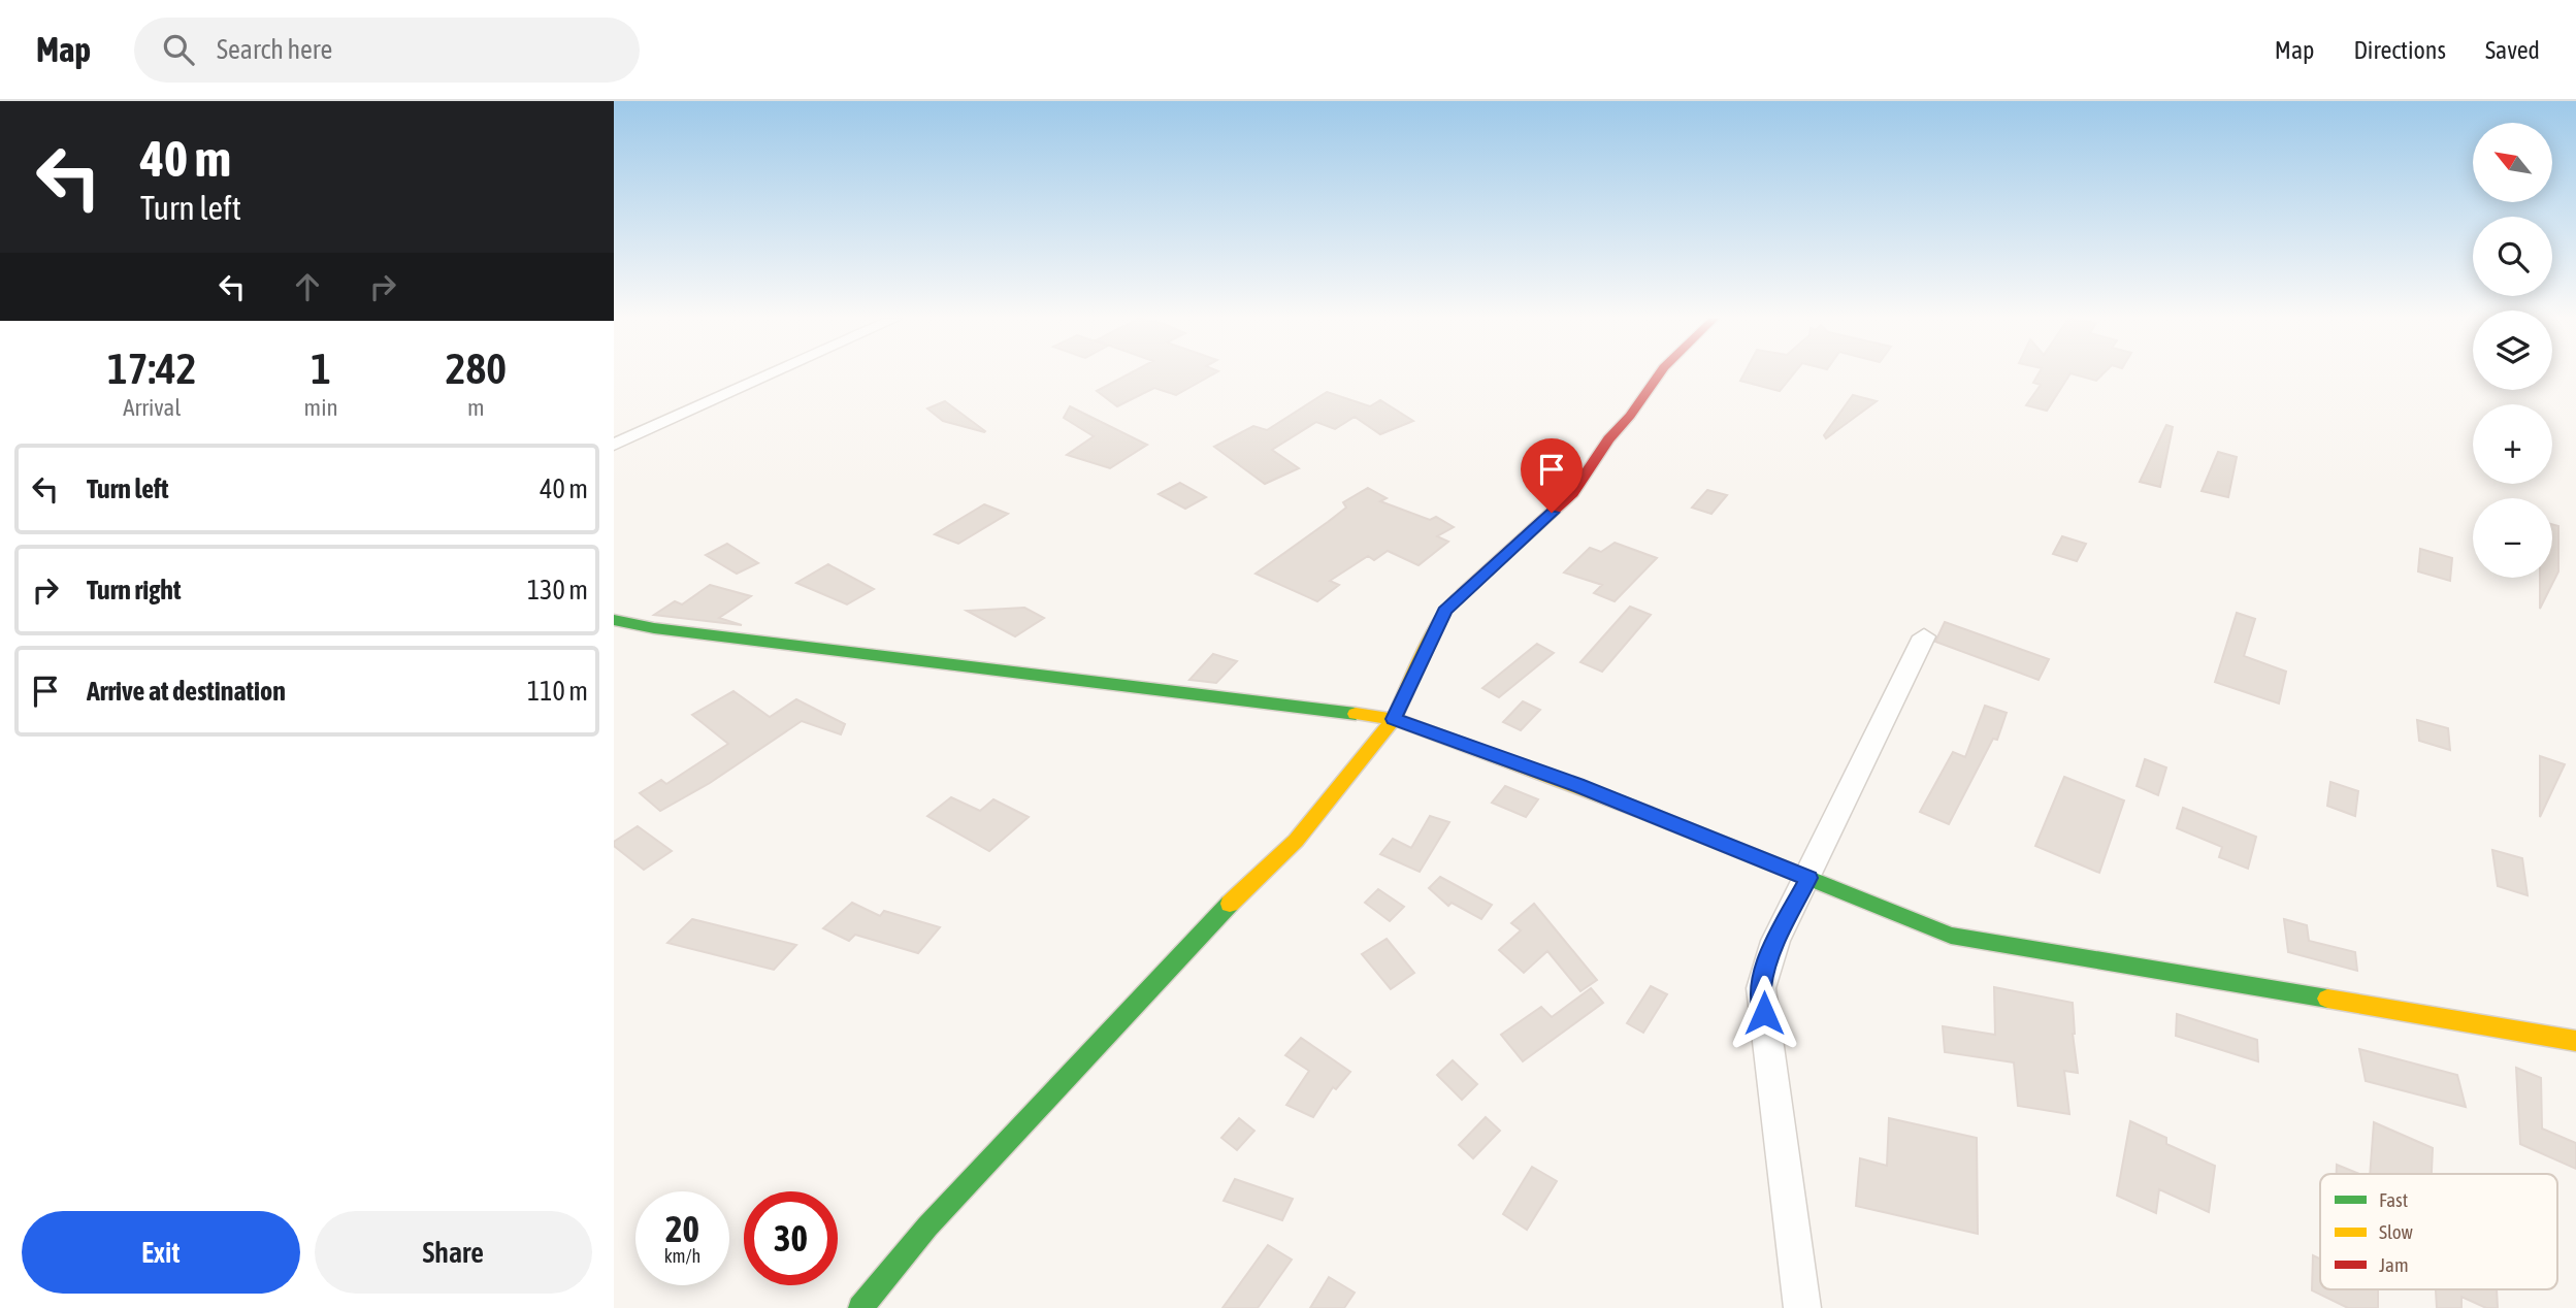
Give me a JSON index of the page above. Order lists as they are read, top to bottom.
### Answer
{
  "legend": ["Fast", "Slow", "Jam"],
  "north": "top left",
  "page": {
    "header": "Map",
    "search": "Search here",
    "nav": ["Map", "Directions", "Saved"],
    "turn": ["40 m", "Turn left"],
    "map_buttons": ["+", "−"],
    "eta": [
      "17:42",
      "Arrival",
      "1",
      "min",
      "280",
      "m"
    ],
    "list": [
      {
        "name": "Turn left",
        "value": "40 m"
      },
      {
        "name": "Turn right",
        "value": "130 m"
      },
      {
        "name": "Arrive at destination",
        "value": "110 m"
      }
    ],
    "speed": "20 km/h",
    "limit": "30",
    "buttons": ["Exit", "Share"]
  }
}
